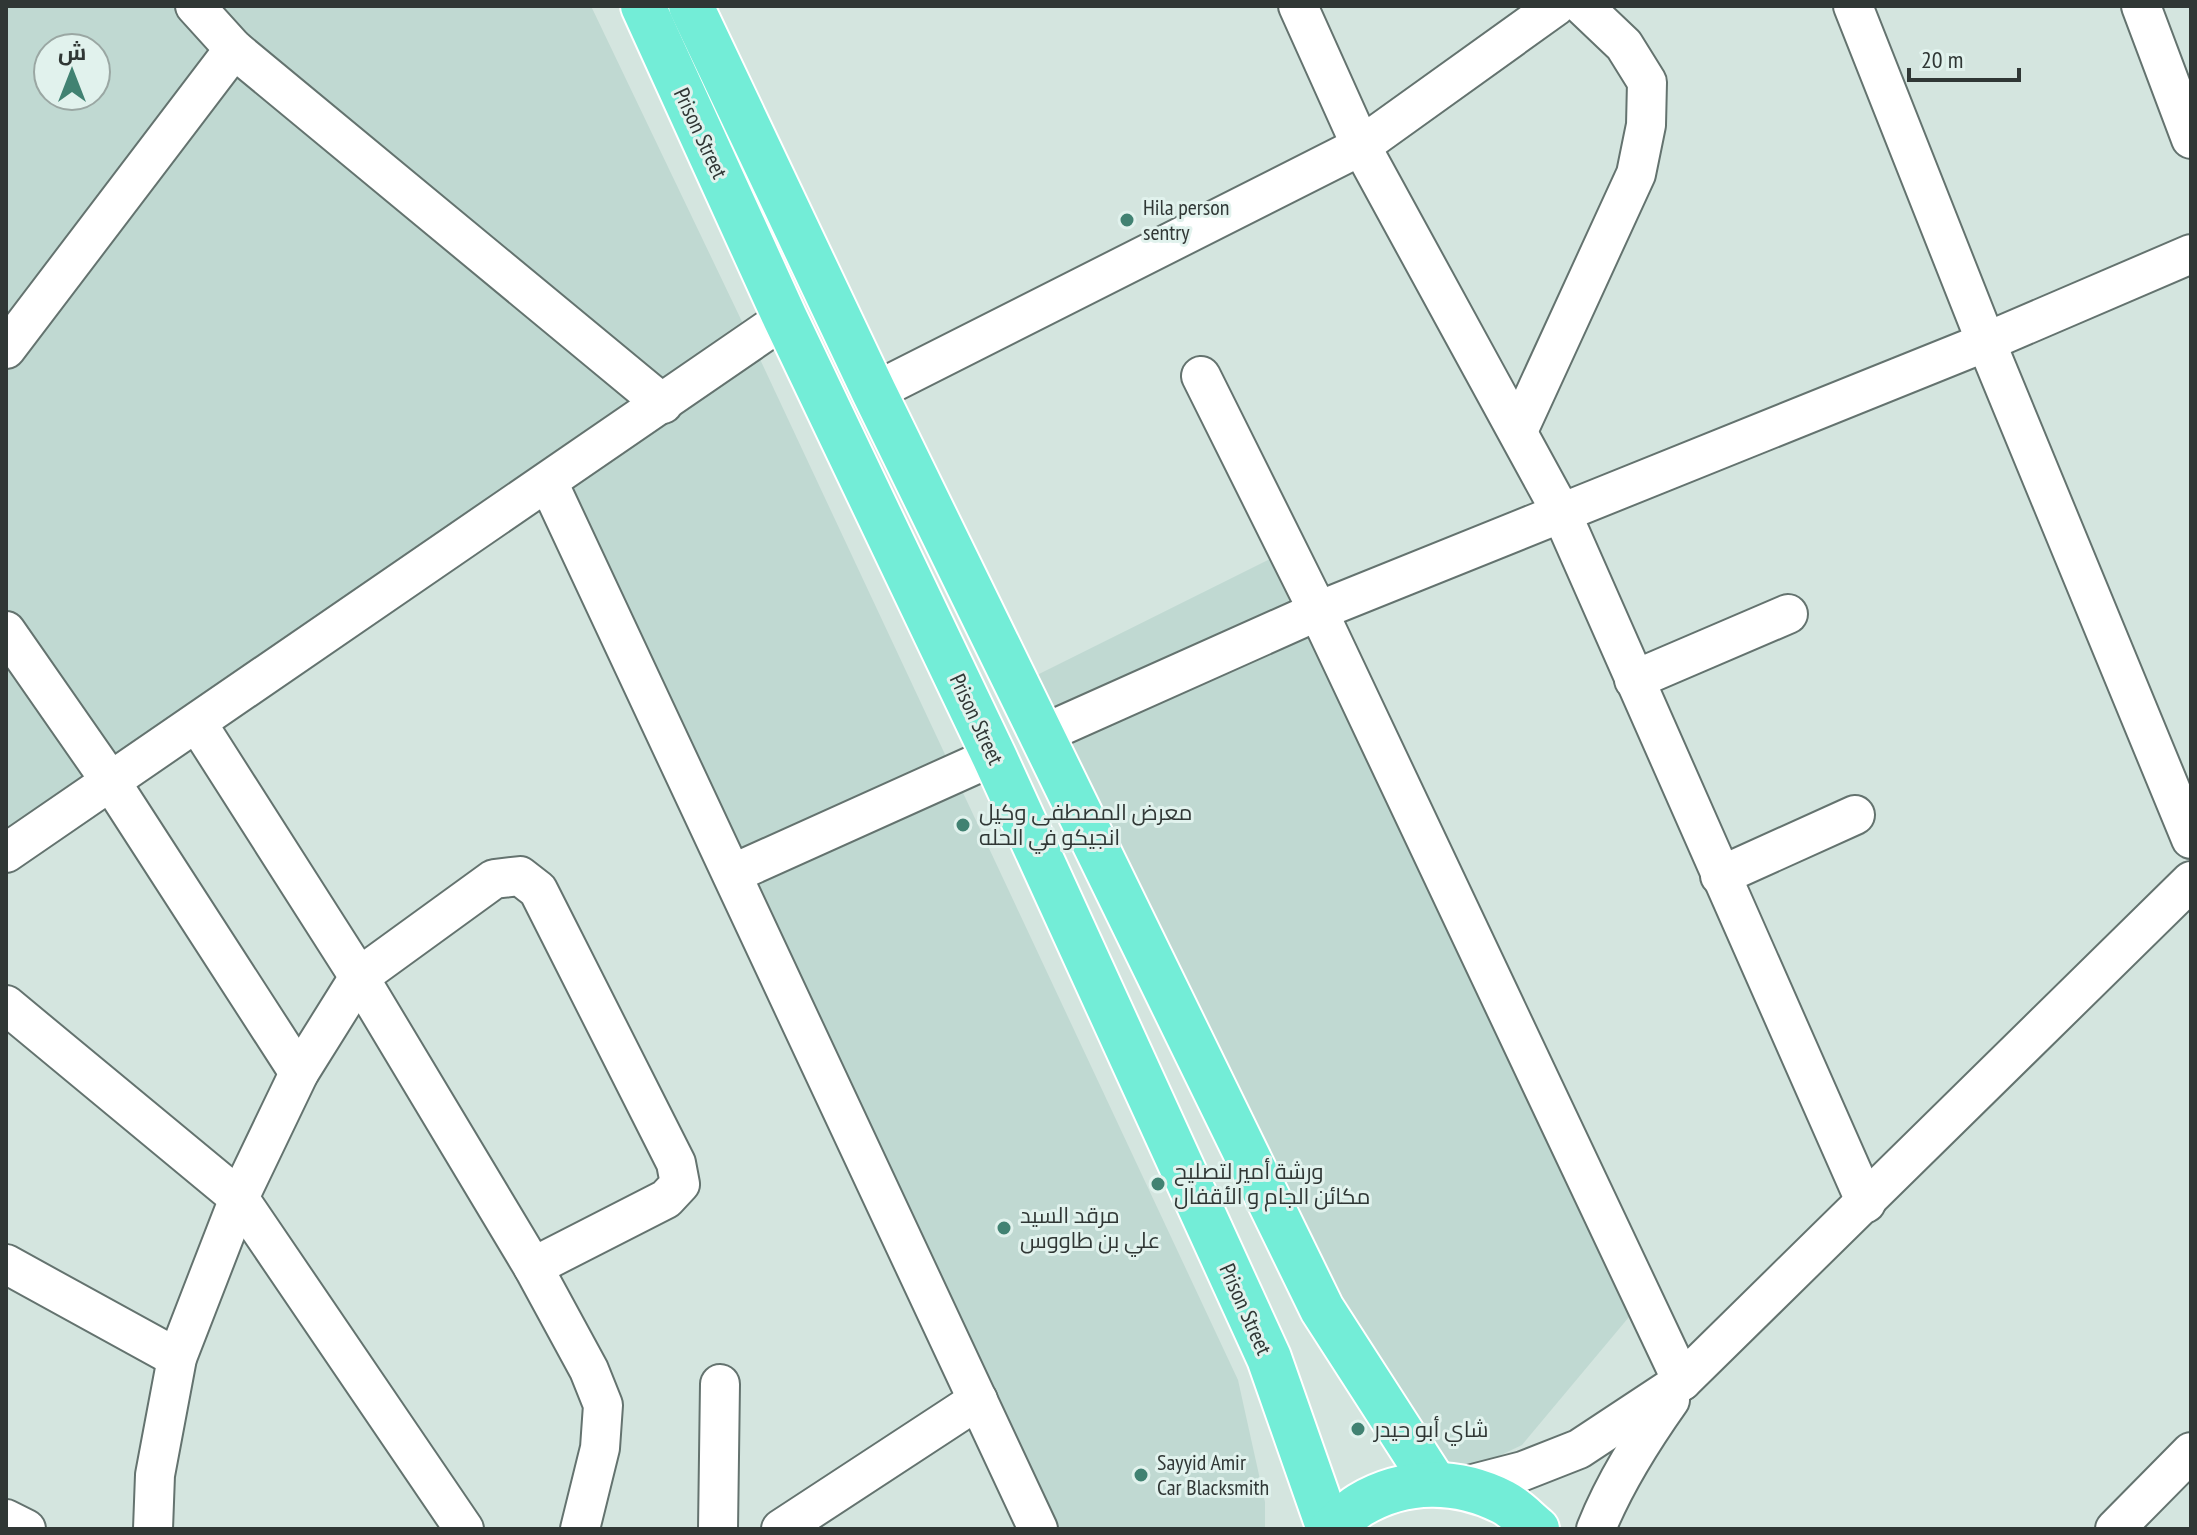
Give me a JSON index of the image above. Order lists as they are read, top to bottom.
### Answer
{
  "streets": {
    "main road": ["Prison Street"]
  },
  "places": [
    "Hila person sentry",
    "معرض المصطفى وكيل انجيكو في الحله",
    "ورشة أمير لتصليح مكائن الجام و الأقفال",
    "مرقد السيد علي بن طاووس",
    "شاي أبو حيدر",
    "Sayyid Amir Car Blacksmith"
  ],
  "scale_bar": "20 m",
  "north": "top"
}
